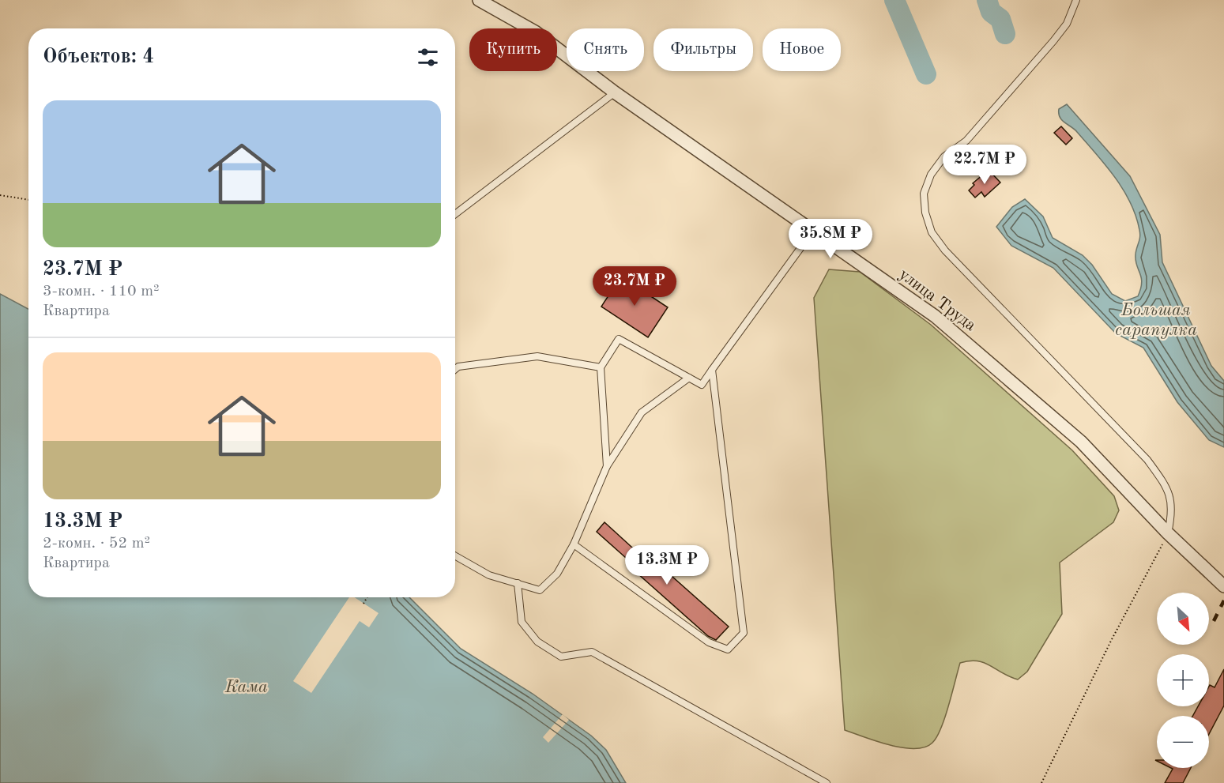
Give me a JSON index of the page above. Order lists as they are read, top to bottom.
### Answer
{
  "streets": {
    "street": ["улица Труда"]
  },
  "water": ["Большая сарапулка", "Кама"],
  "north": "bottom right",
  "page": {
    "chip": [
      "Купить",
      "Снять",
      "Фильтры",
      "Новое"
    ],
    "heading": "Объектов: 4",
    "list": [
      {
        "name": "23.7M ₽",
        "note": "3-комн. · 110 m² · Квартира"
      },
      {
        "name": "13.3M ₽",
        "note": "2-комн. · 52 m² · Квартира"
      }
    ],
    "price": [
      "22.7M ₽",
      "35.8M ₽",
      "23.7M ₽",
      "13.3M ₽"
    ],
    "map_buttons": ["+", "−"]
  }
}
